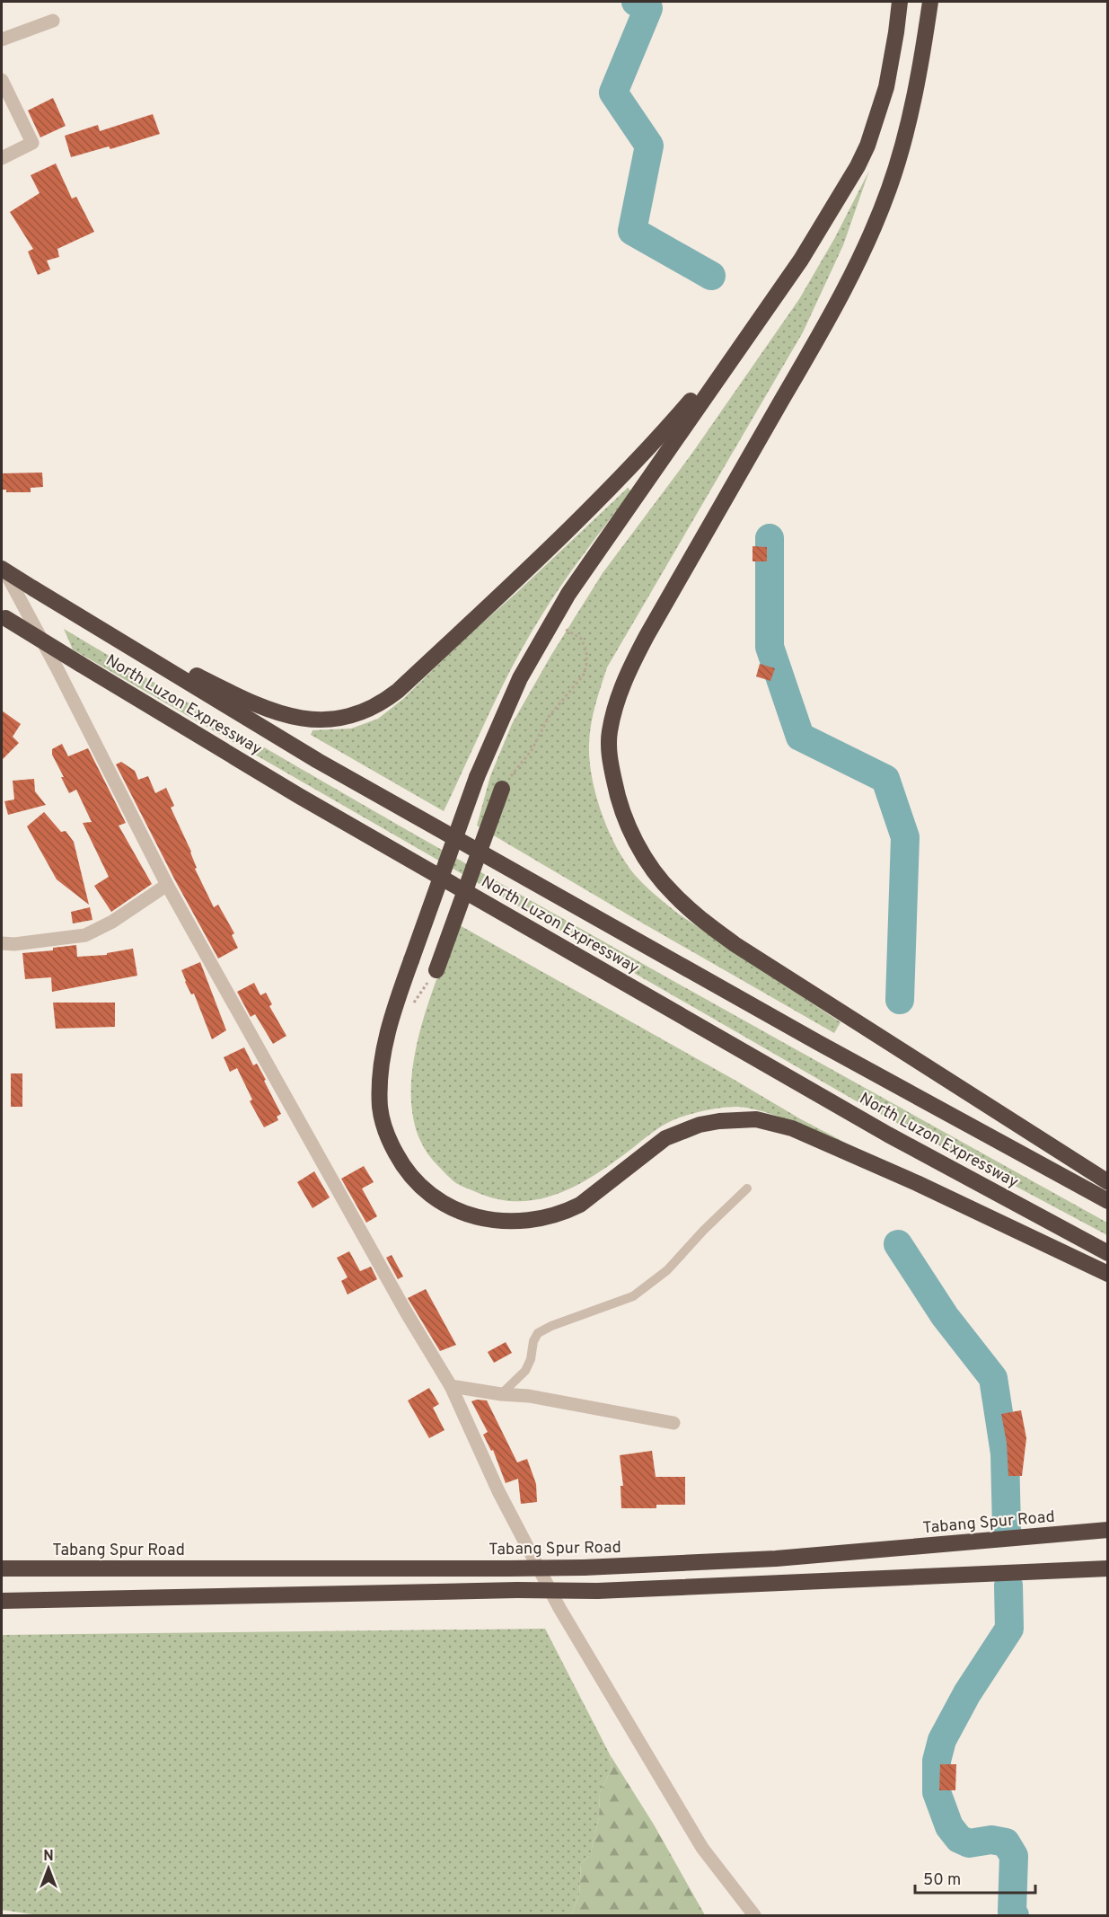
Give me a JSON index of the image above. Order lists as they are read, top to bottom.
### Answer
{
  "streets": {
    "highway": ["North Luzon Expressway", "Tabang Spur Road"]
  },
  "scale_bar": "50 m",
  "north": "top"
}
